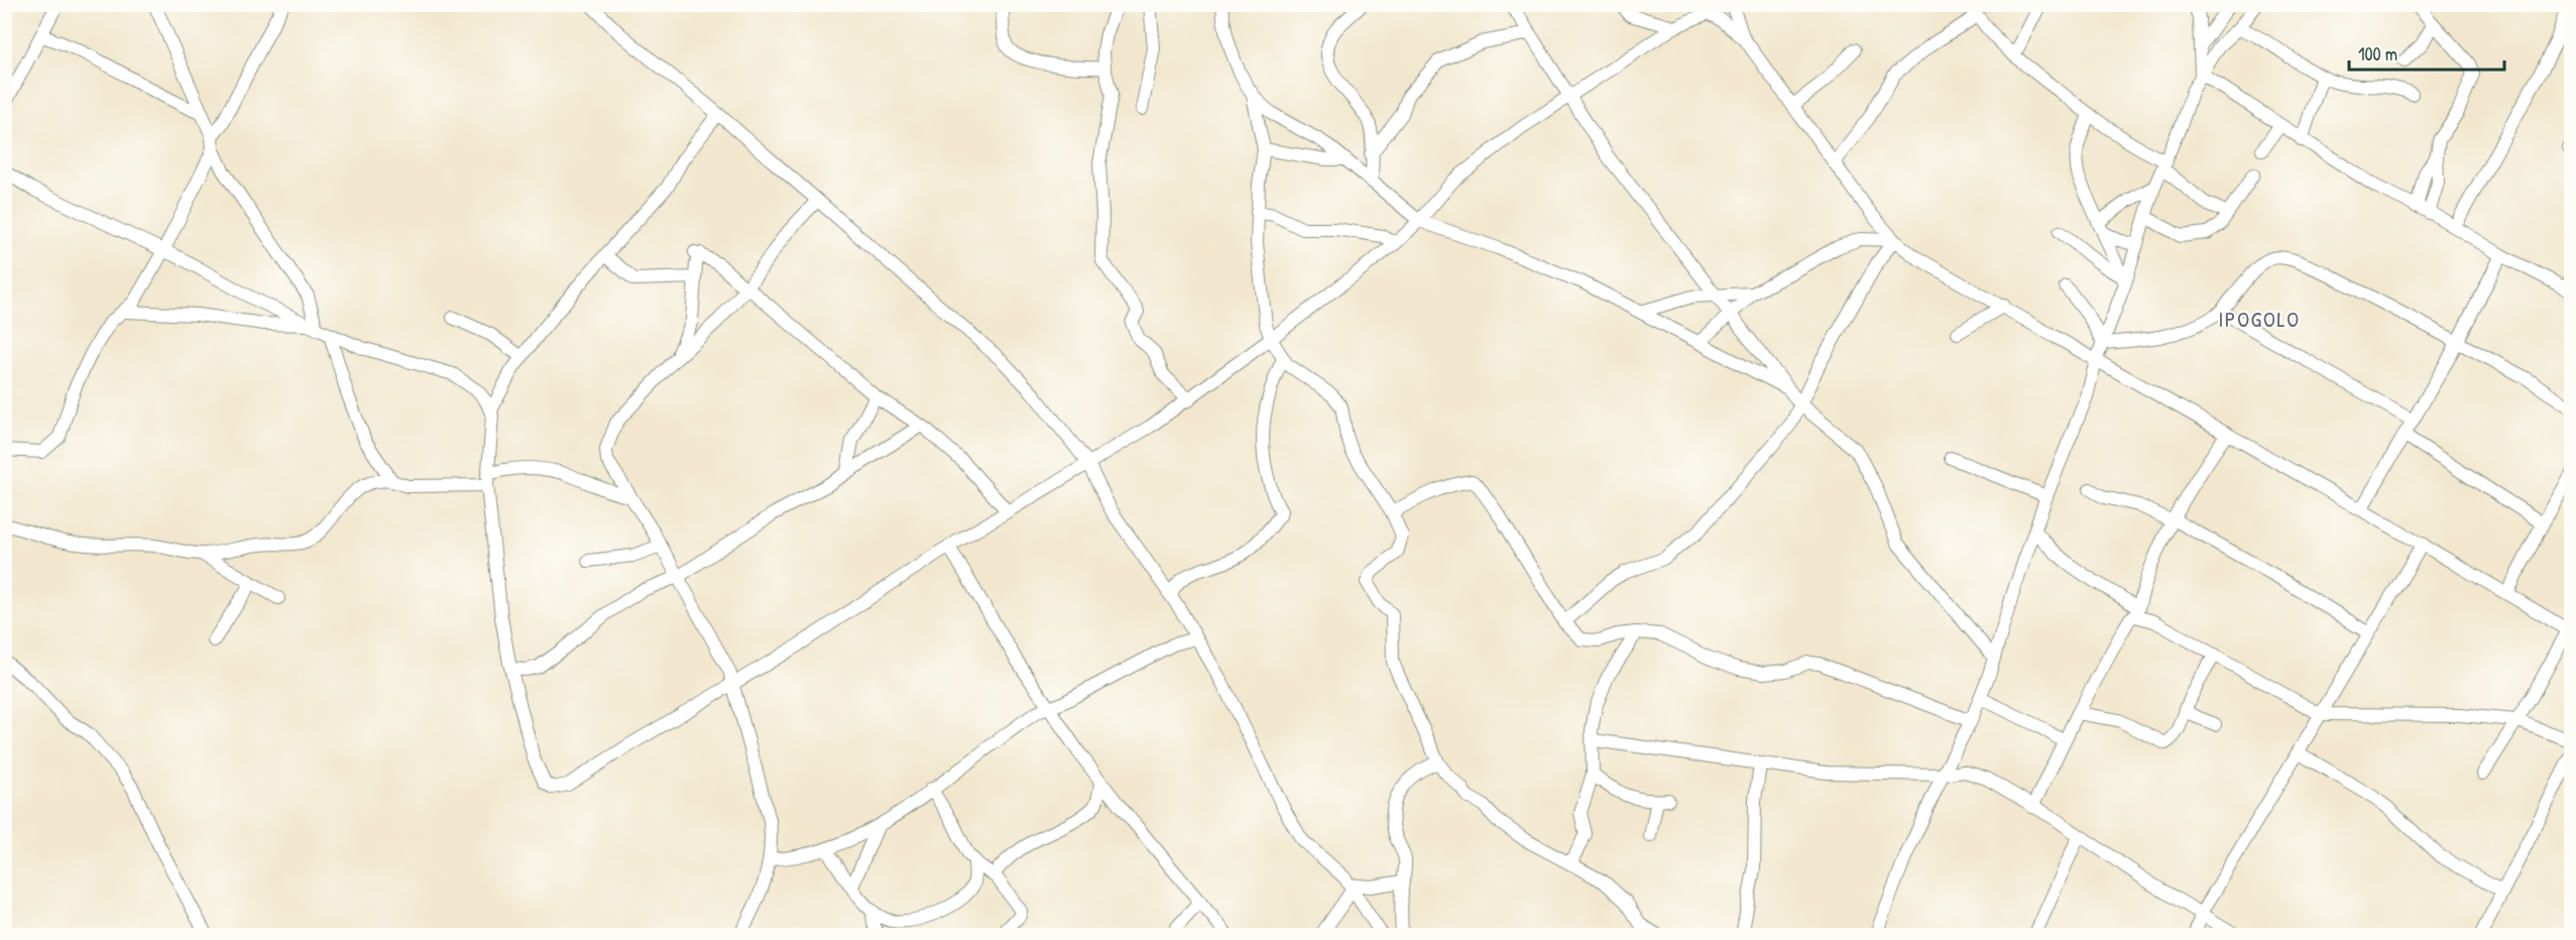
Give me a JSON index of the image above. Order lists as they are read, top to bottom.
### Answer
{
  "districts": ["IPOGOLO"],
  "scale_bar": "100 m"
}
